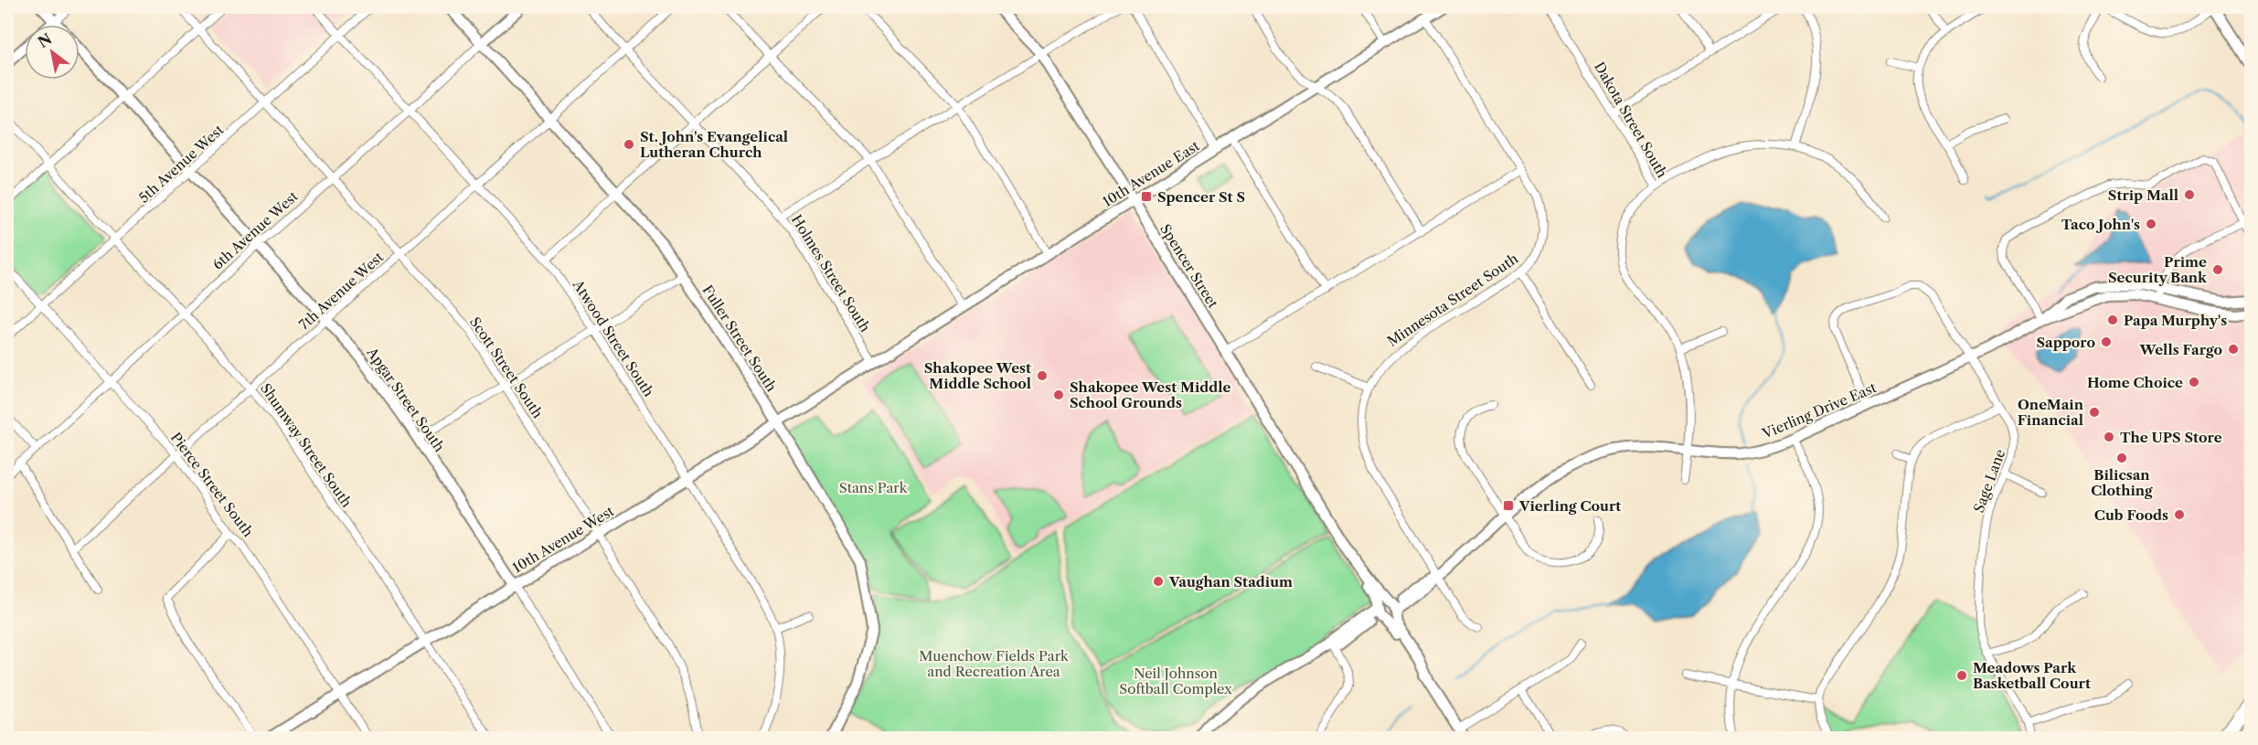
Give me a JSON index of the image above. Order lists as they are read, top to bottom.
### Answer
{
  "streets": {
    "street": [
      "Dakota Street South",
      "5th Avenue West",
      "10th Avenue East",
      "6th Avenue West",
      "Spencer Street",
      "Holmes Street South",
      "7th Avenue West",
      "Minnesota Street South",
      "Atwood Street South",
      "Fuller Street South",
      "Scott Street South",
      "Apgar Street South",
      "Vierling Drive East",
      "Shumway Street South",
      "Sage Lane",
      "Pierce Street South",
      "10th Avenue West"
    ]
  },
  "crossings": [
    ["Dakota Street South", "Vierling Drive East"],
    ["5th Avenue West", "Atwood Street South"],
    ["5th Avenue West", "Scott Street South"],
    ["5th Avenue West", "Apgar Street South"],
    ["5th Avenue West", "Shumway Street South"],
    ["5th Avenue West", "Pierce Street South"],
    ["10th Avenue East", "Spencer Street"],
    ["10th Avenue East", "Holmes Street South"],
    ["10th Avenue East", "Minnesota Street South"],
    ["10th Avenue East", "10th Avenue West"],
    ["6th Avenue West", "Atwood Street South"],
    ["6th Avenue West", "Fuller Street South"],
    ["6th Avenue West", "Scott Street South"],
    ["6th Avenue West", "Apgar Street South"],
    ["6th Avenue West", "Shumway Street South"],
    ["6th Avenue West", "Pierce Street South"],
    ["Spencer Street", "Vierling Drive East"],
    ["Holmes Street South", "7th Avenue West"],
    ["Holmes Street South", "10th Avenue West"],
    ["7th Avenue West", "Atwood Street South"],
    ["7th Avenue West", "Fuller Street South"],
    ["7th Avenue West", "Scott Street South"],
    ["7th Avenue West", "Apgar Street South"],
    ["7th Avenue West", "Shumway Street South"],
    ["7th Avenue West", "Pierce Street South"],
    ["Minnesota Street South", "Vierling Drive East"],
    ["Atwood Street South", "10th Avenue West"],
    ["Fuller Street South", "10th Avenue West"],
    ["Scott Street South", "10th Avenue West"],
    ["Apgar Street South", "10th Avenue West"],
    ["Vierling Drive East", "Sage Lane"],
    ["Shumway Street South", "10th Avenue West"],
    ["Pierce Street South", "10th Avenue West"]
  ],
  "parks": ["Stans Park", "Muenchow Fields Park and Recreation Area", "Neil Johnson Softball Complex"],
  "places": {
    "other": [
      "St. John's Evangelical Lutheran Church",
      "Strip Mall",
      "Taco John's",
      "Prime Security Bank",
      "Papa Murphy's",
      "Sapporo",
      "Wells Fargo",
      "Shakopee West Middle School",
      "Home Choice",
      "Shakopee West Middle School Grounds",
      "OneMain Financial",
      "The UPS Store",
      "Bilicsan Clothing",
      "Cub Foods",
      "Vaughan Stadium",
      "Meadows Park Basketball Court"
    ],
    "transit": ["Spencer St S", "Vierling Court"]
  },
  "north": "top left"
}
